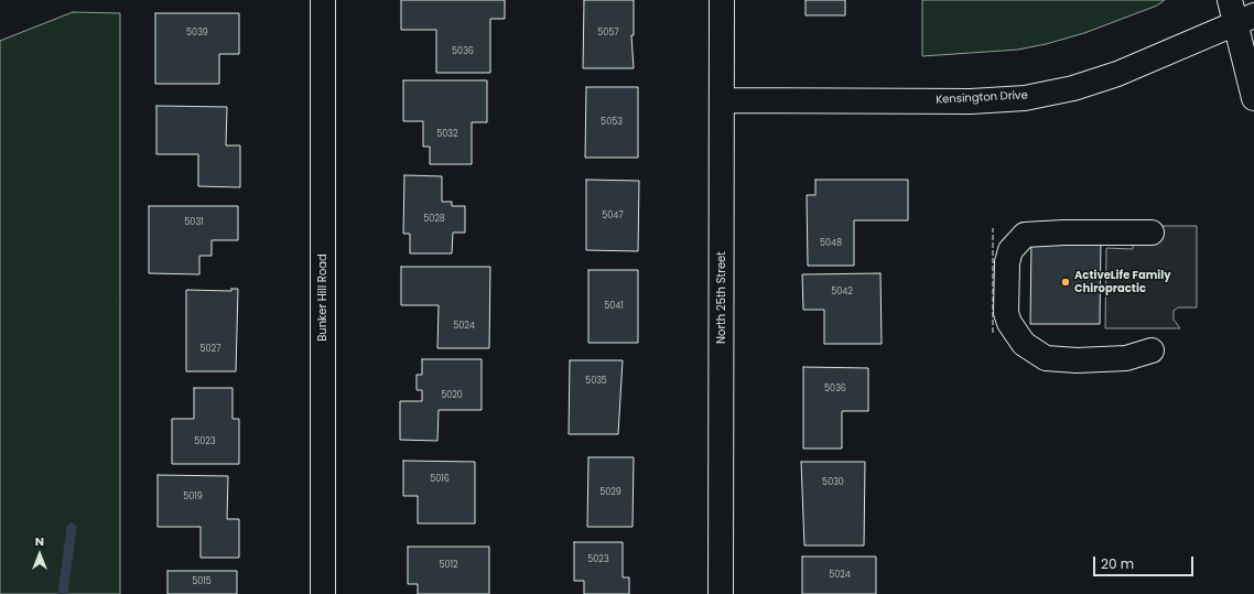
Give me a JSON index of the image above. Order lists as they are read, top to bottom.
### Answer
{
  "streets": {
    "street": ["Kensington Drive", "Bunker Hill Road", "North 25th Street"]
  },
  "crossings": [
    ["Kensington Drive", "North 25th Street"]
  ],
  "places": ["ActiveLife Family Chiropractic"],
  "house_numbers": [
    "5039",
    "5057",
    "5036",
    "5053",
    "5032",
    "5047",
    "5028",
    "5031",
    "5048",
    "5042",
    "5041",
    "5024",
    "5027",
    "5035",
    "5036",
    "5020",
    "5023",
    "5016",
    "5030",
    "5029",
    "5019",
    "5023",
    "5012",
    "5024",
    "5015"
  ],
  "scale_bar": "20 m",
  "north": "top"
}
